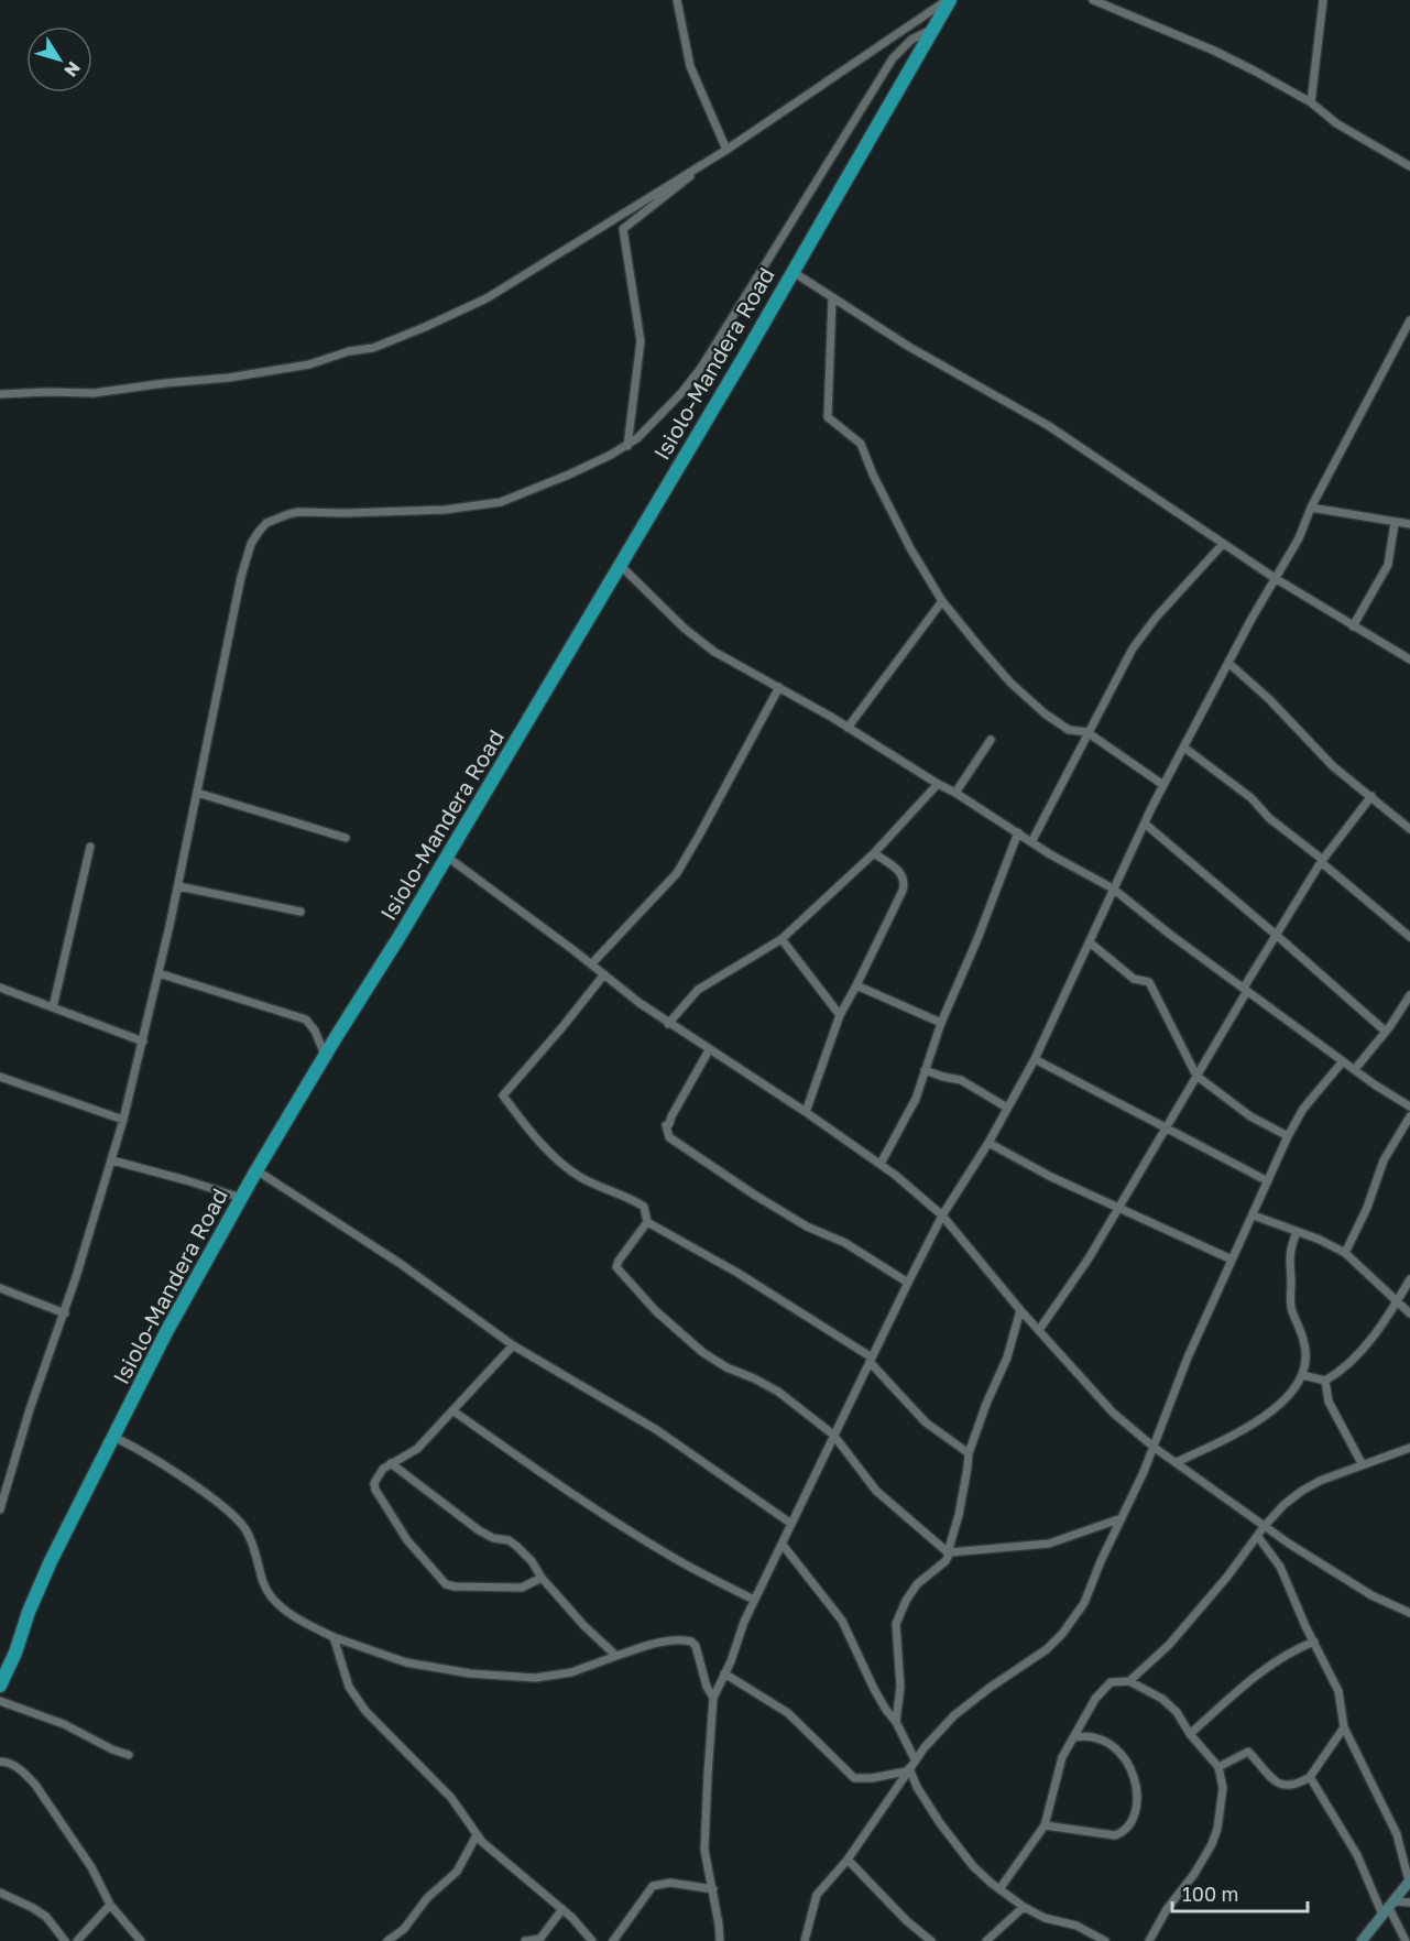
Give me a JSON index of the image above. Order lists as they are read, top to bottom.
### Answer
{
  "streets": {
    "highway": ["Isiolo-Mandera Road"]
  },
  "scale_bar": "100 m",
  "north": "bottom right"
}
